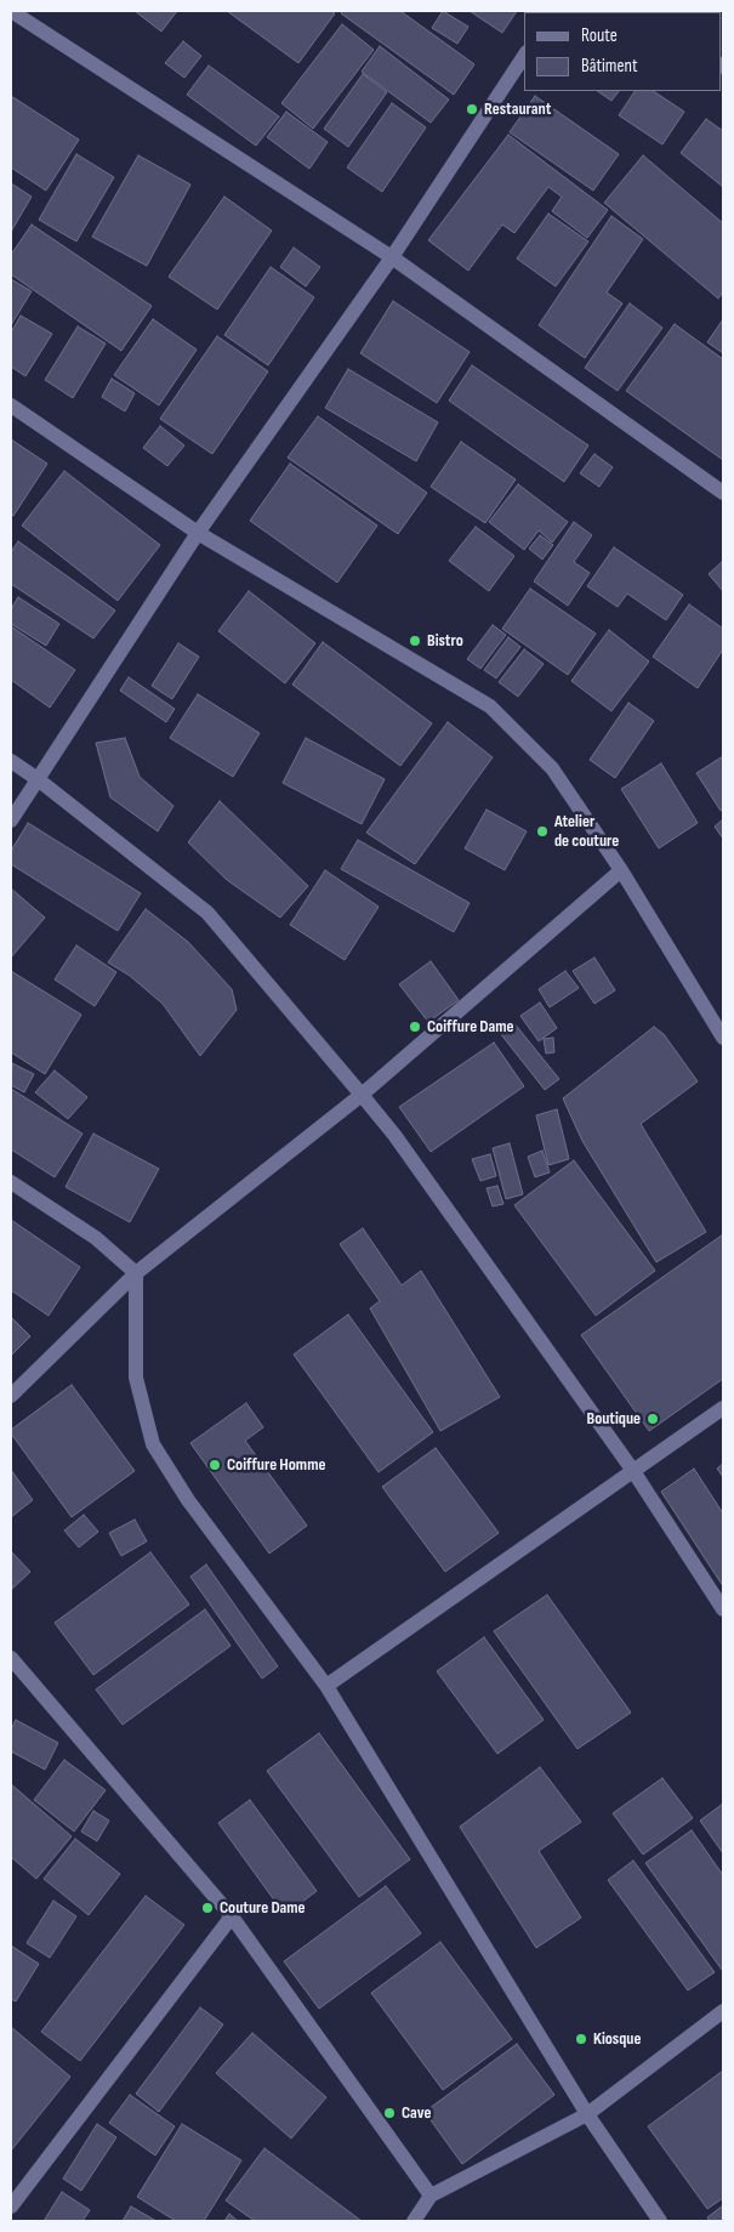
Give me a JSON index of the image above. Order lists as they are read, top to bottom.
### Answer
{
  "places": [
    "Restaurant",
    "Bistro",
    "Atelier de couture",
    "Coiffure Dame",
    "Boutique",
    "Coiffure Homme",
    "Couture Dame",
    "Kiosque",
    "Cave"
  ],
  "legend": ["Route", "Bâtiment"]
}
